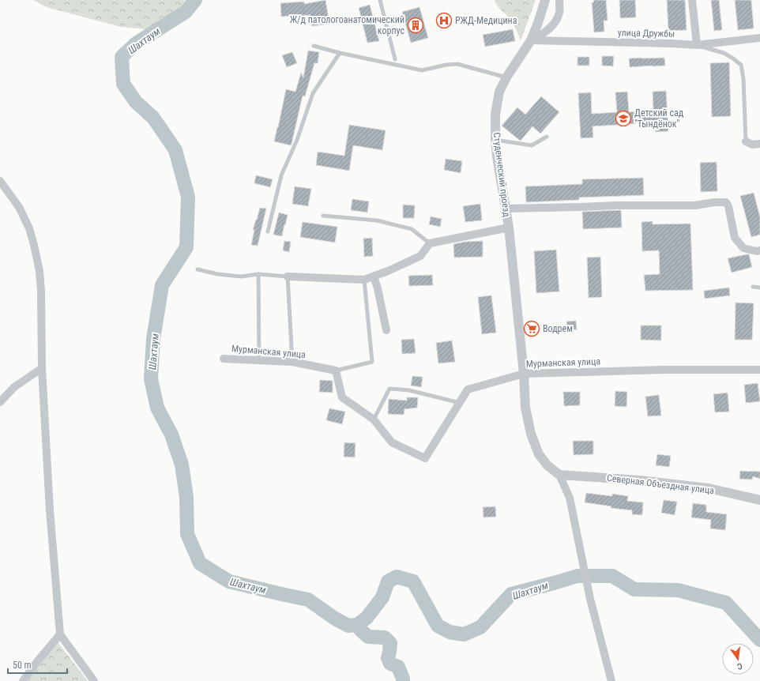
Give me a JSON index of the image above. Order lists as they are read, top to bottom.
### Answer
{
  "streets": {
    "street": [
      "улица Дружбы",
      "Студенческий проезд",
      "Мурманская улица",
      "Северная Объездная улица"
    ]
  },
  "crossings": [
    ["улица Дружбы", "Студенческий проезд"],
    ["Студенческий проезд", "Мурманская улица"],
    ["Студенческий проезд", "Северная Объездная улица"]
  ],
  "water": ["Шахтаум"],
  "places": {
    "hospital": ["РЖД-Медицина"],
    "building": ["Ж/д патологоанатомический корпус"],
    "school or university": ["Детский сад \"Тындёнок\""],
    "supermarket": ["Водрем"]
  },
  "scale_bar": "50 m",
  "north": "bottom"
}
